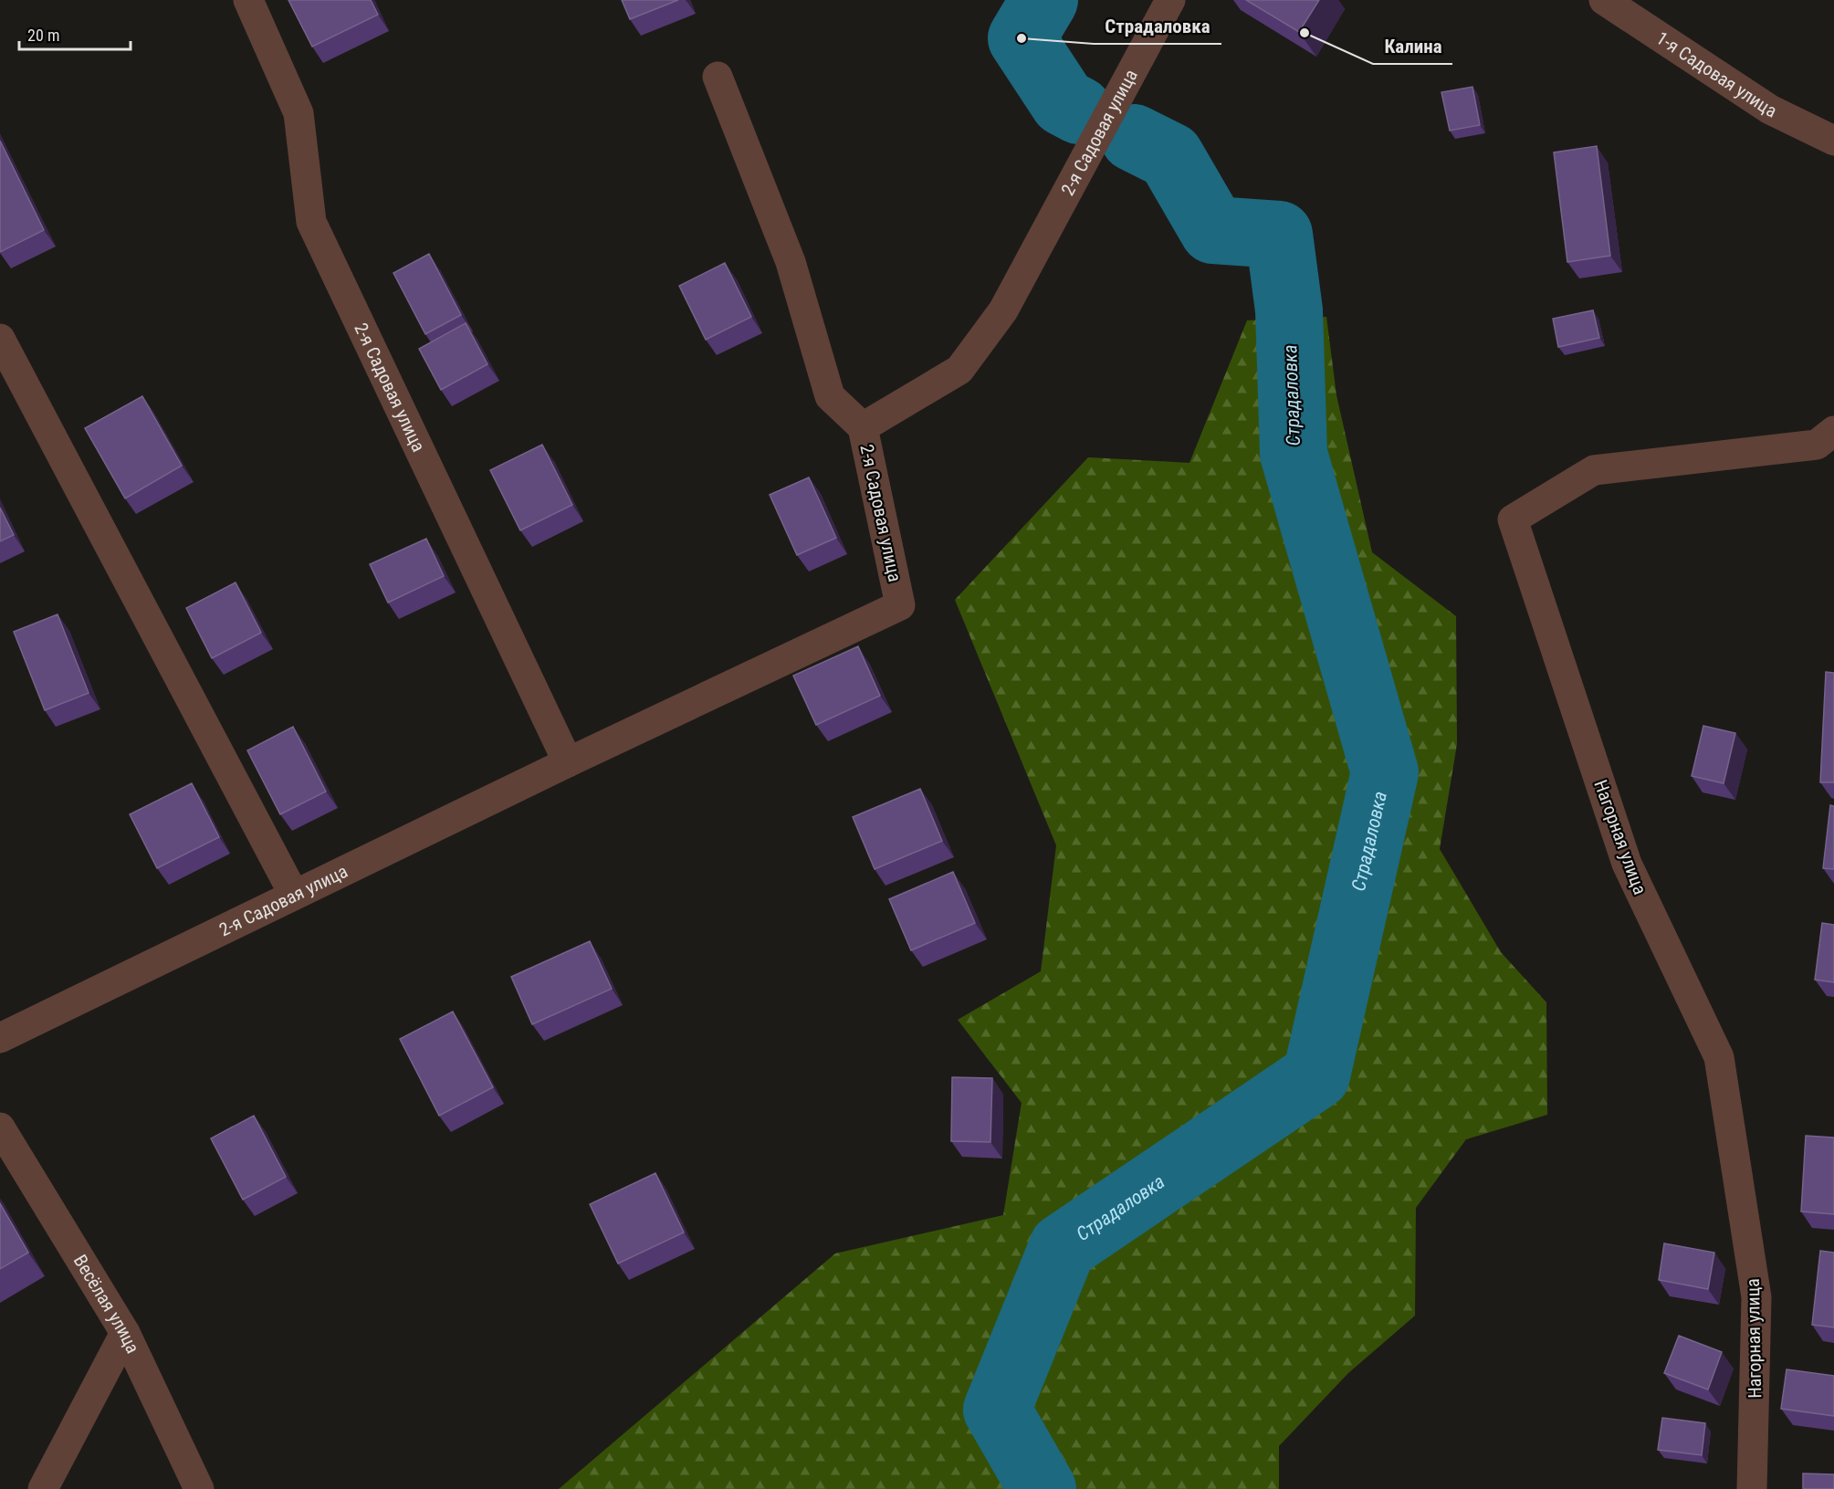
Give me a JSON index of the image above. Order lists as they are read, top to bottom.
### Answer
{
  "streets": {
    "street": [
      "1-я Садовая улица",
      "2-я Садовая улица",
      "Нагорная улица",
      "Весёлая улица"
    ]
  },
  "water": ["Страдаловка"],
  "places": ["Калина", "Страдаловка"],
  "scale_bar": "20 m"
}
